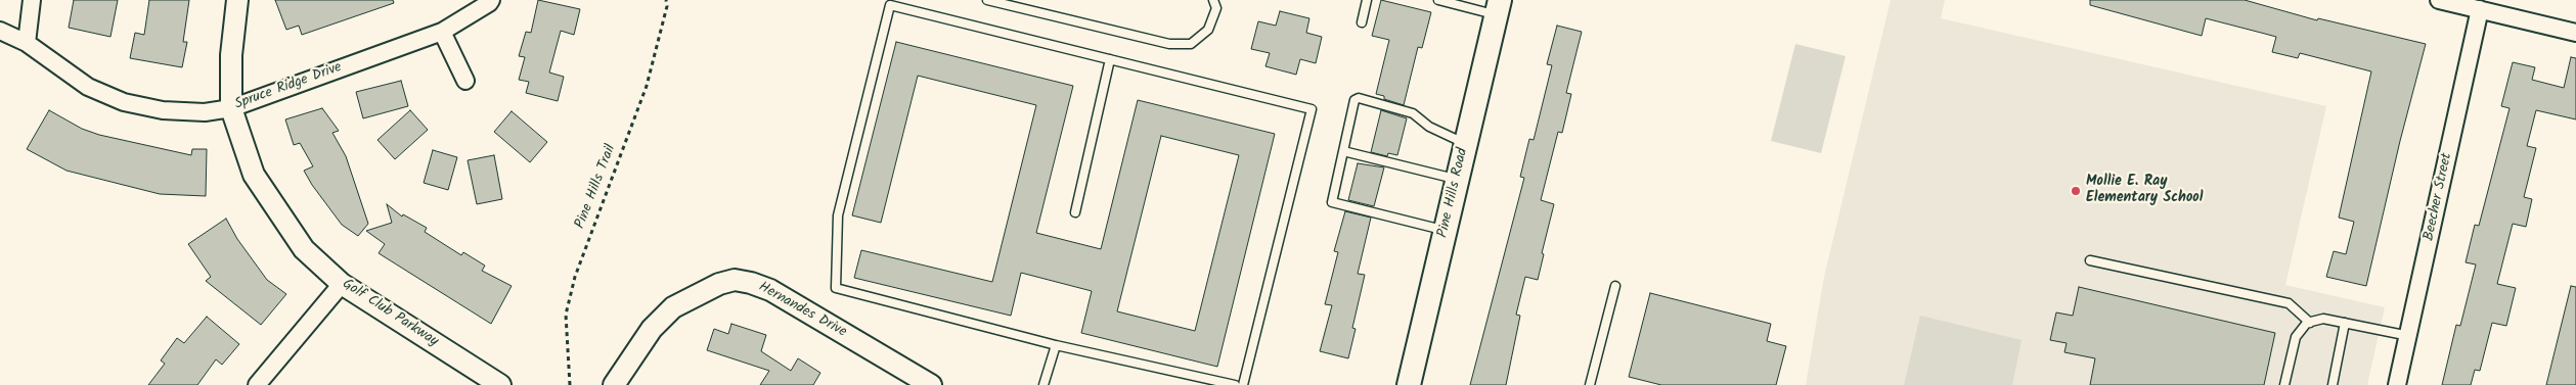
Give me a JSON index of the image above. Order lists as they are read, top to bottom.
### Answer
{
  "streets": {
    "main road": ["Pine Hills Road"],
    "street": [
      "Spruce Ridge Drive",
      "Beecher Street",
      "Hernandes Drive",
      "Golf Club Parkway"
    ],
    "path": ["Pine Hills Trail"]
  },
  "crossings": [
    ["Spruce Ridge Drive", "Golf Club Parkway"]
  ],
  "places": ["Mollie E. Ray Elementary School"]
}
